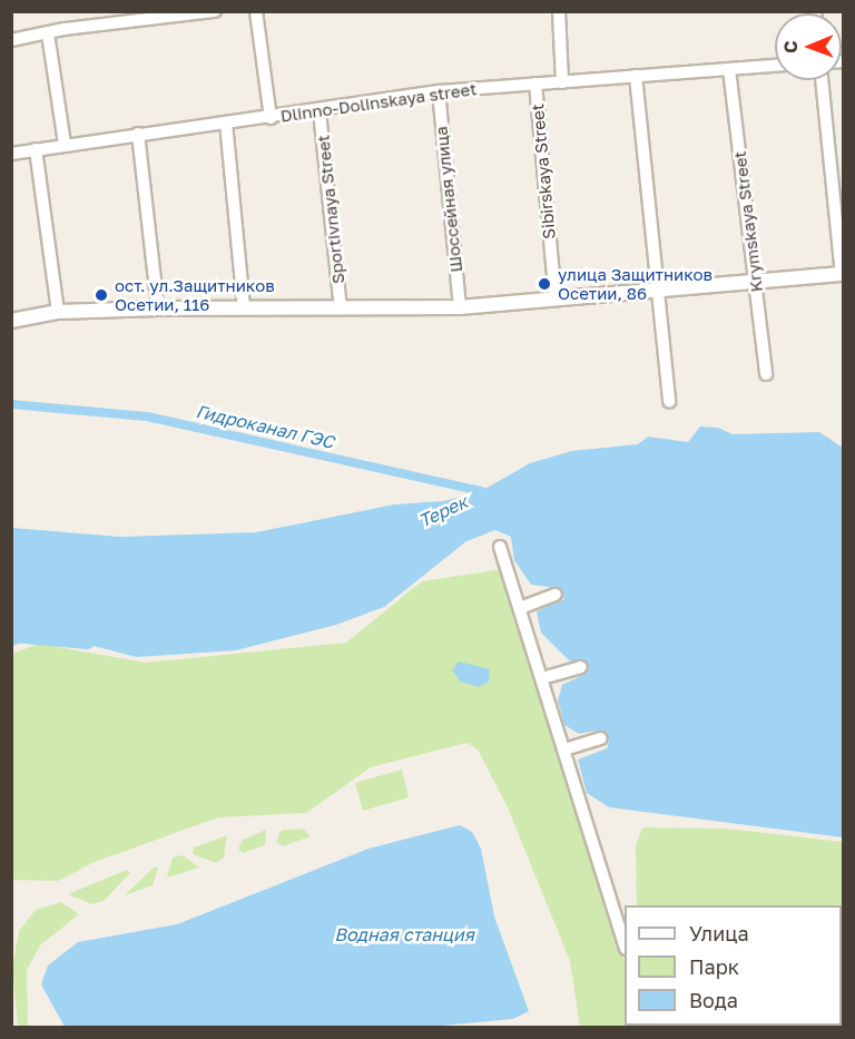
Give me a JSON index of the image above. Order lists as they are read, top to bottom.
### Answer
{
  "streets": {
    "street": [
      "Dlinno-Dolinskaya street",
      "Sibirskaya Street",
      "Шоссейная улица",
      "Sportivnaya Street",
      "Krymskaya Street"
    ]
  },
  "crossings": [
    ["Dlinno-Dolinskaya street", "Sibirskaya Street"],
    ["Dlinno-Dolinskaya street", "Шоссейная улица"],
    ["Dlinno-Dolinskaya street", "Sportivnaya Street"],
    ["Dlinno-Dolinskaya street", "Krymskaya Street"]
  ],
  "water": ["Гидроканал ГЭС", "Терек", "Водная станция"],
  "places": ["улица Защитников Осетии, 86", "ост. ул.Защитников Осетии, 116"],
  "legend": ["Улица", "Парк", "Вода"],
  "north": "left"
}
